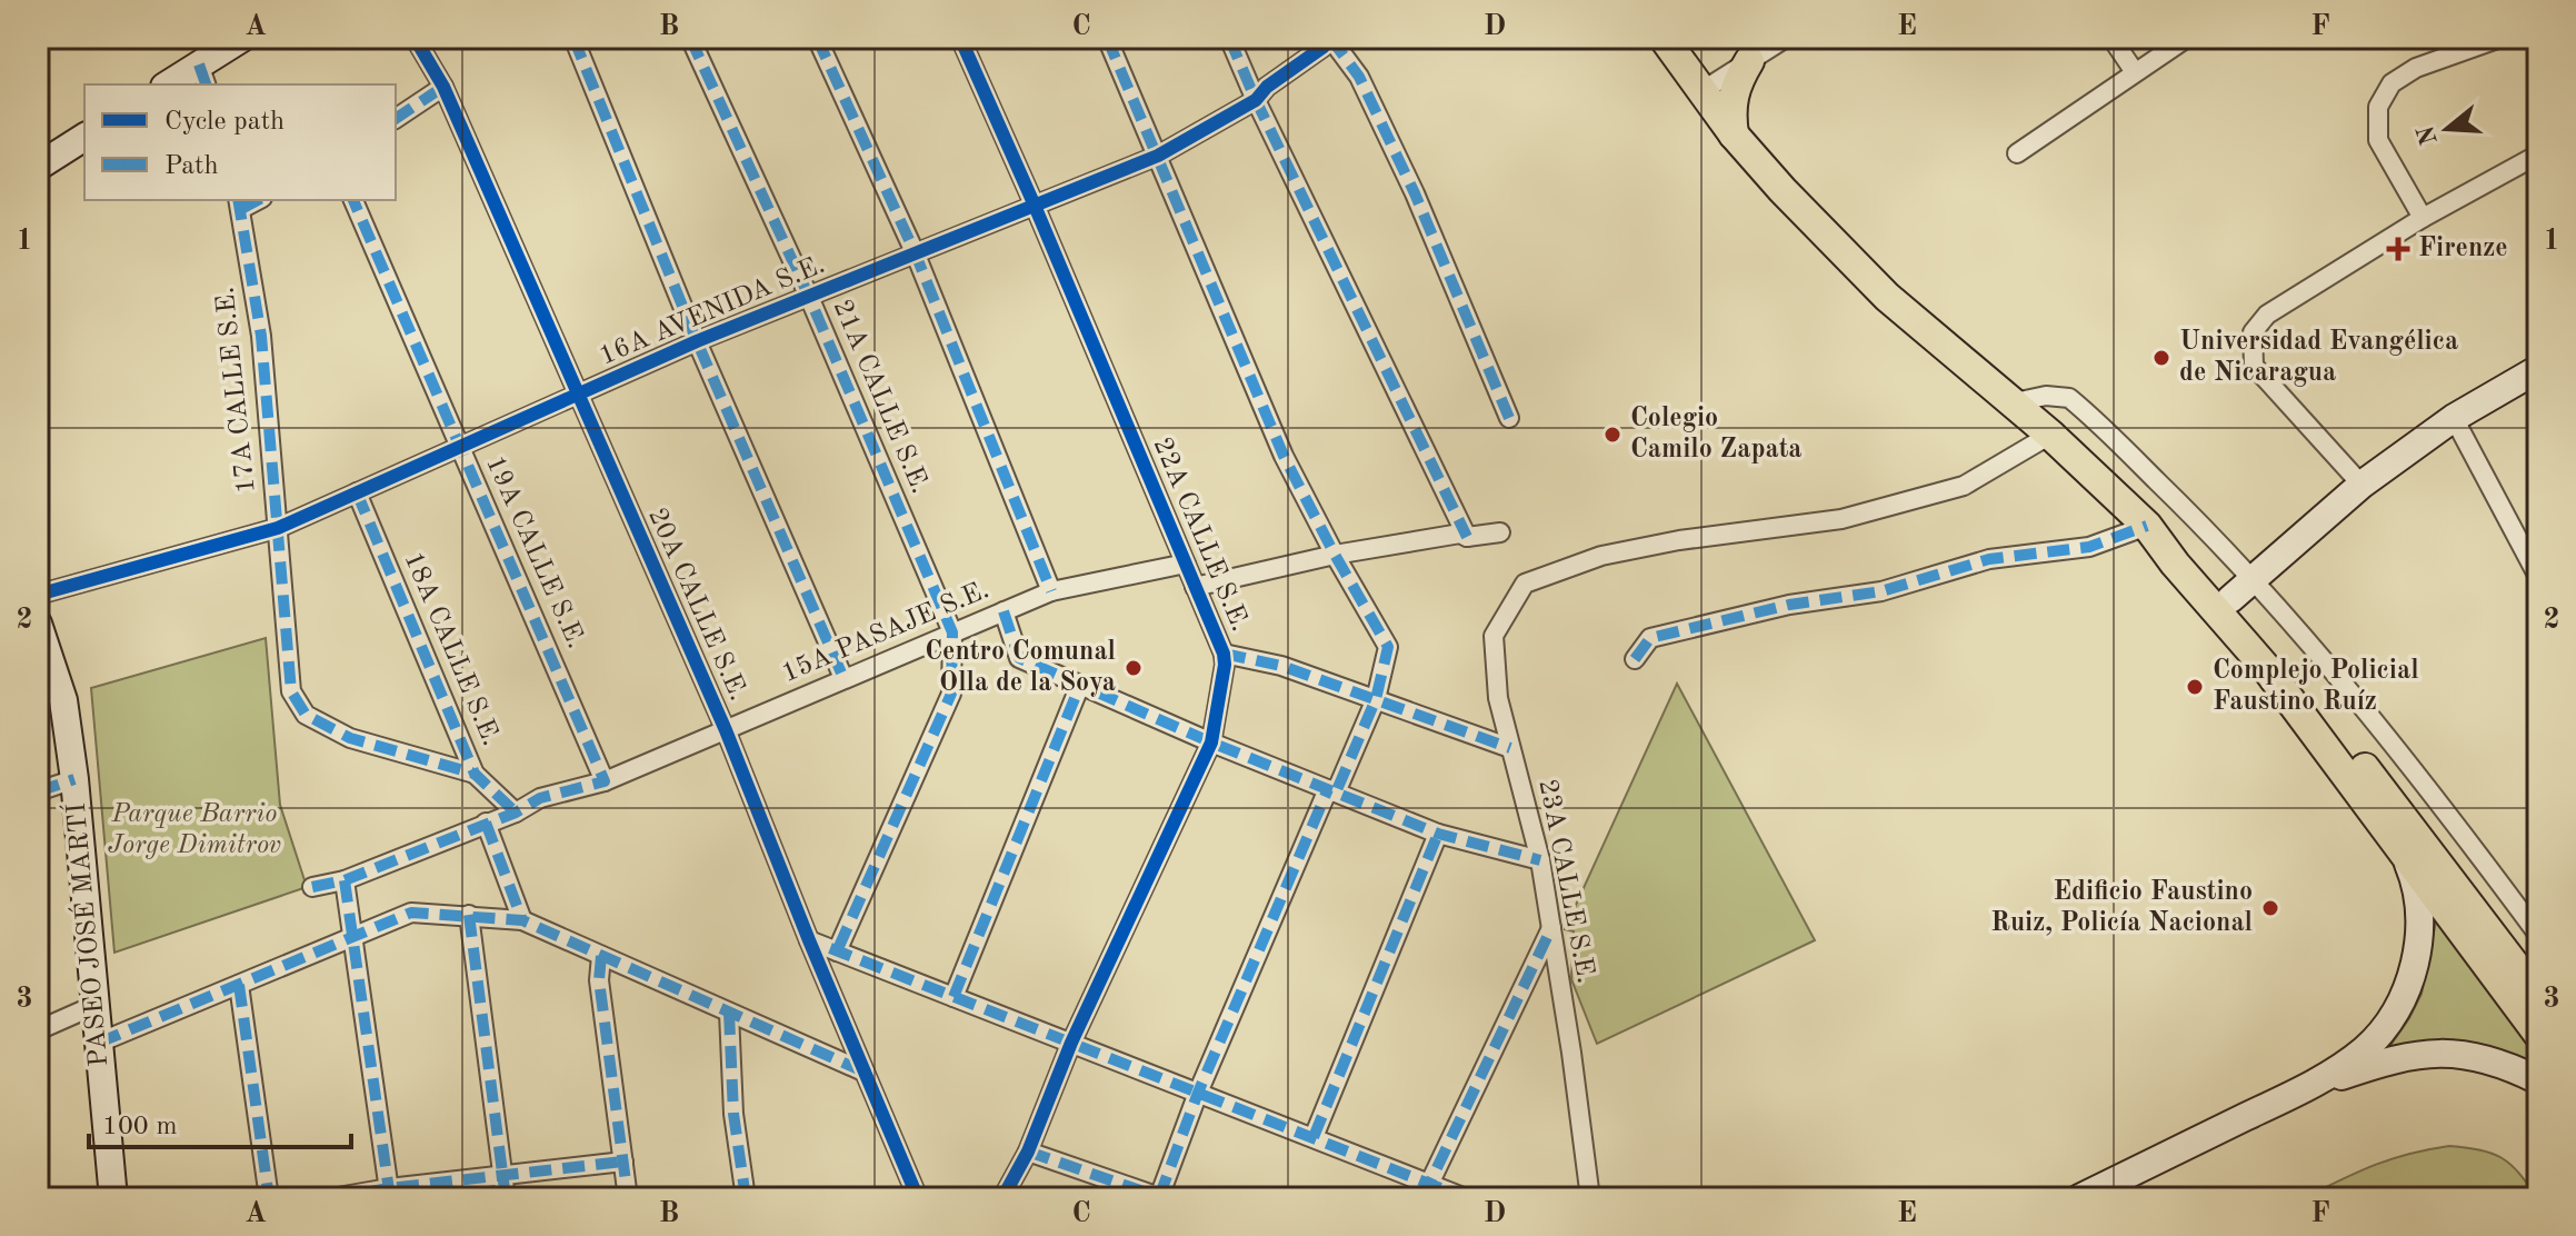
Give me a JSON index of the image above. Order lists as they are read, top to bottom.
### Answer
{
  "streets": {
    "street": [
      "16A AVENIDA S.E.",
      "17A CALLE S.E.",
      "21A CALLE S.E.",
      "22A CALLE S.E.",
      "19A CALLE S.E.",
      "20A CALLE S.E.",
      "15A PASAJE S.E.",
      "18A CALLE S.E.",
      "23A CALLE S.E.",
      "PASEO JOSÉ MARTÍ"
    ]
  },
  "crossings": [
    ["16A AVENIDA S.E.", "17A CALLE S.E."],
    ["16A AVENIDA S.E.", "21A CALLE S.E."],
    ["16A AVENIDA S.E.", "22A CALLE S.E."],
    ["16A AVENIDA S.E.", "19A CALLE S.E."],
    ["16A AVENIDA S.E.", "20A CALLE S.E."],
    ["16A AVENIDA S.E.", "18A CALLE S.E."],
    ["17A CALLE S.E.", "18A CALLE S.E."],
    ["21A CALLE S.E.", "15A PASAJE S.E."],
    ["22A CALLE S.E.", "15A PASAJE S.E."],
    ["19A CALLE S.E.", "15A PASAJE S.E."],
    ["20A CALLE S.E.", "15A PASAJE S.E."],
    ["15A PASAJE S.E.", "18A CALLE S.E."]
  ],
  "parks": ["Parque Barrio Jorge Dimitrov"],
  "places": {
    "health": ["Firenze"],
    "other": [
      "Universidad Evangélica de Nicaragua",
      "Colegio Camilo Zapata",
      "Centro Comunal Olla de la Soya",
      "Complejo Policial Faustino Ruíz",
      "Edificio Faustino Ruiz, Policía Nacional"
    ]
  },
  "legend": ["Cycle path", "Path"],
  "scale_bar": "100 m",
  "north": "left",
  "grid": {
    "columns": [
      "A",
      "B",
      "C",
      "D",
      "E",
      "F"
    ],
    "rows": ["1", "2", "3"]
  }
}
